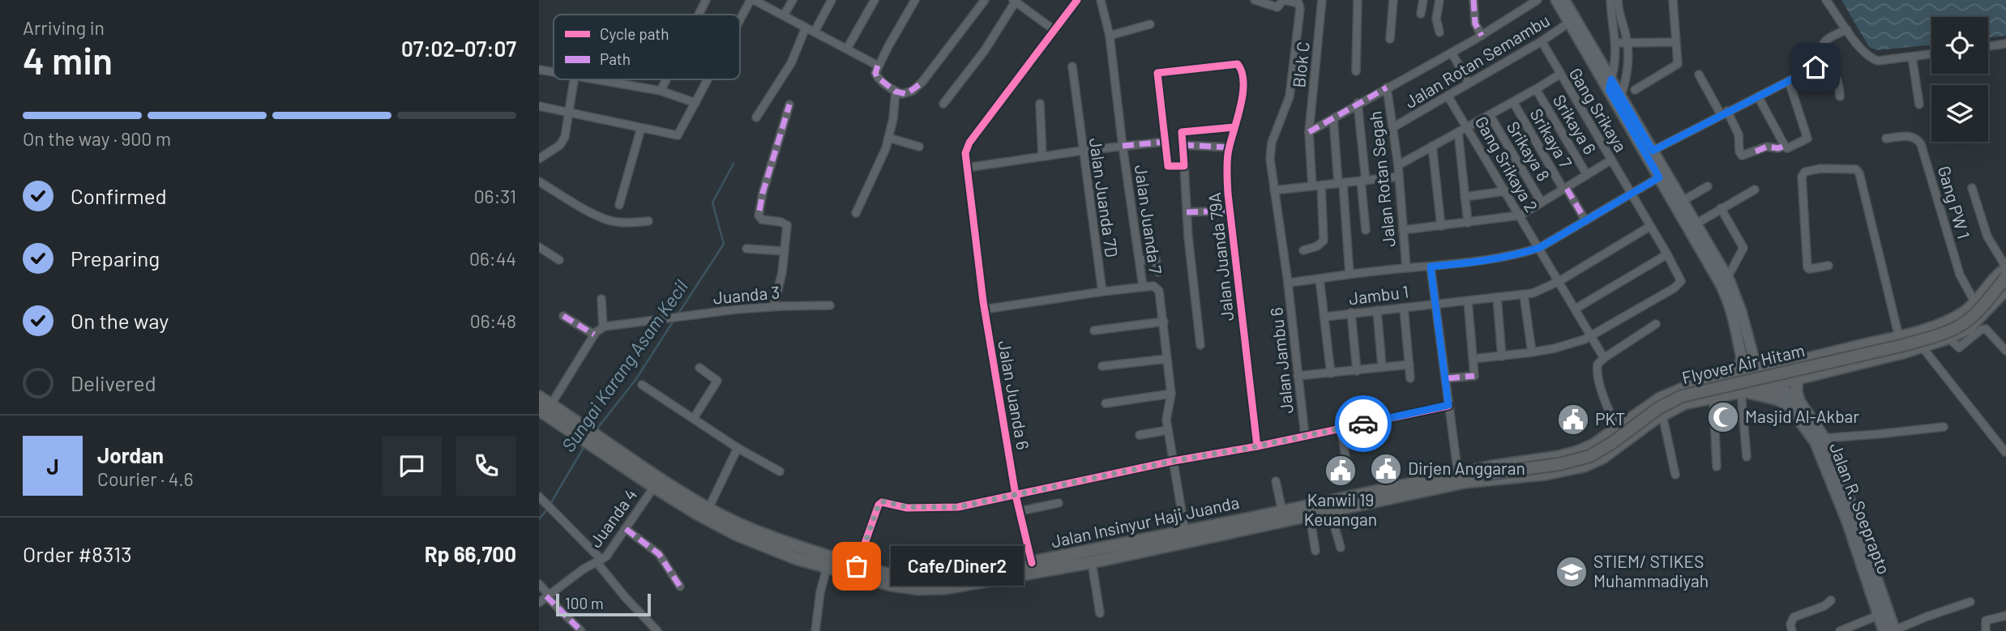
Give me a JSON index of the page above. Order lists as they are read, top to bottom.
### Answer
{
  "streets": {
    "highway": ["Flyover Air Hitam", "Jalan Insinyur Haji Juanda"],
    "main road": ["Jalan R. Soeprapto"],
    "street": [
      "Jalan Rotan Semambu",
      "Blok C",
      "Gang Srikaya",
      "Srikaya 6",
      "Srikaya 7",
      "Srikaya 8",
      "Gang Srikaya 2",
      "Jalan Rotan Segah",
      "Jalan Juanda 7D",
      "Gang PW 1",
      "Jalan Juanda 7",
      "Jalan Juanda 79A",
      "Juanda 3",
      "Jambu 1",
      "Jalan Jambu 6",
      "Jalan Juanda 6",
      "Juanda 4"
    ]
  },
  "crossings": [
    ["Jalan Rotan Semambu", "Gang Srikaya"],
    ["Jalan Rotan Semambu", "Gang Srikaya 2"],
    ["Jalan Rotan Semambu", "Jalan Rotan Segah"],
    ["Gang Srikaya", "Gang Srikaya 2"],
    ["Gang Srikaya", "Jambu 1"],
    ["Gang Srikaya 2", "Jambu 1"],
    ["Gang PW 1", "Jalan Insinyur Haji Juanda"],
    ["Jalan Juanda 7", "Jalan Insinyur Haji Juanda"],
    ["Flyover Air Hitam", "Jalan Insinyur Haji Juanda"],
    ["Jalan Juanda 6", "Jalan Insinyur Haji Juanda"],
    ["Jalan R. Soeprapto", "Jalan Insinyur Haji Juanda"],
    ["Juanda 4", "Jalan Insinyur Haji Juanda"]
  ],
  "water": ["Sungai Karang Asam Kecil"],
  "places": {
    "mosque": ["Masjid Al-Akbar"],
    "public building": ["PKT", "Dirjen Anggaran", "Kanwil 19 Keuangan"],
    "other": ["Cafe/Diner2"],
    "school or university": ["STIEM/ STIKES Muhammadiyah"]
  },
  "legend": ["Cycle path", "Path"],
  "scale_bar": "100 m",
  "page": {
    "heading": ["4 min", "Arriving in", "07:02–07:07"],
    "panel": [
      "Jordan",
      "Courier · 4.6",
      "Order #8313",
      "Rp 66,700"
    ],
    "bar": "On the way · 900 m",
    "list": [
      ["Confirmed", "06:31"],
      ["Preparing", "06:44"],
      ["On the way", "06:48"],
      "Delivered"
    ],
    "round": "J",
    "bubble": "Cafe/Diner2",
    "scale": "100 m"
  }
}
